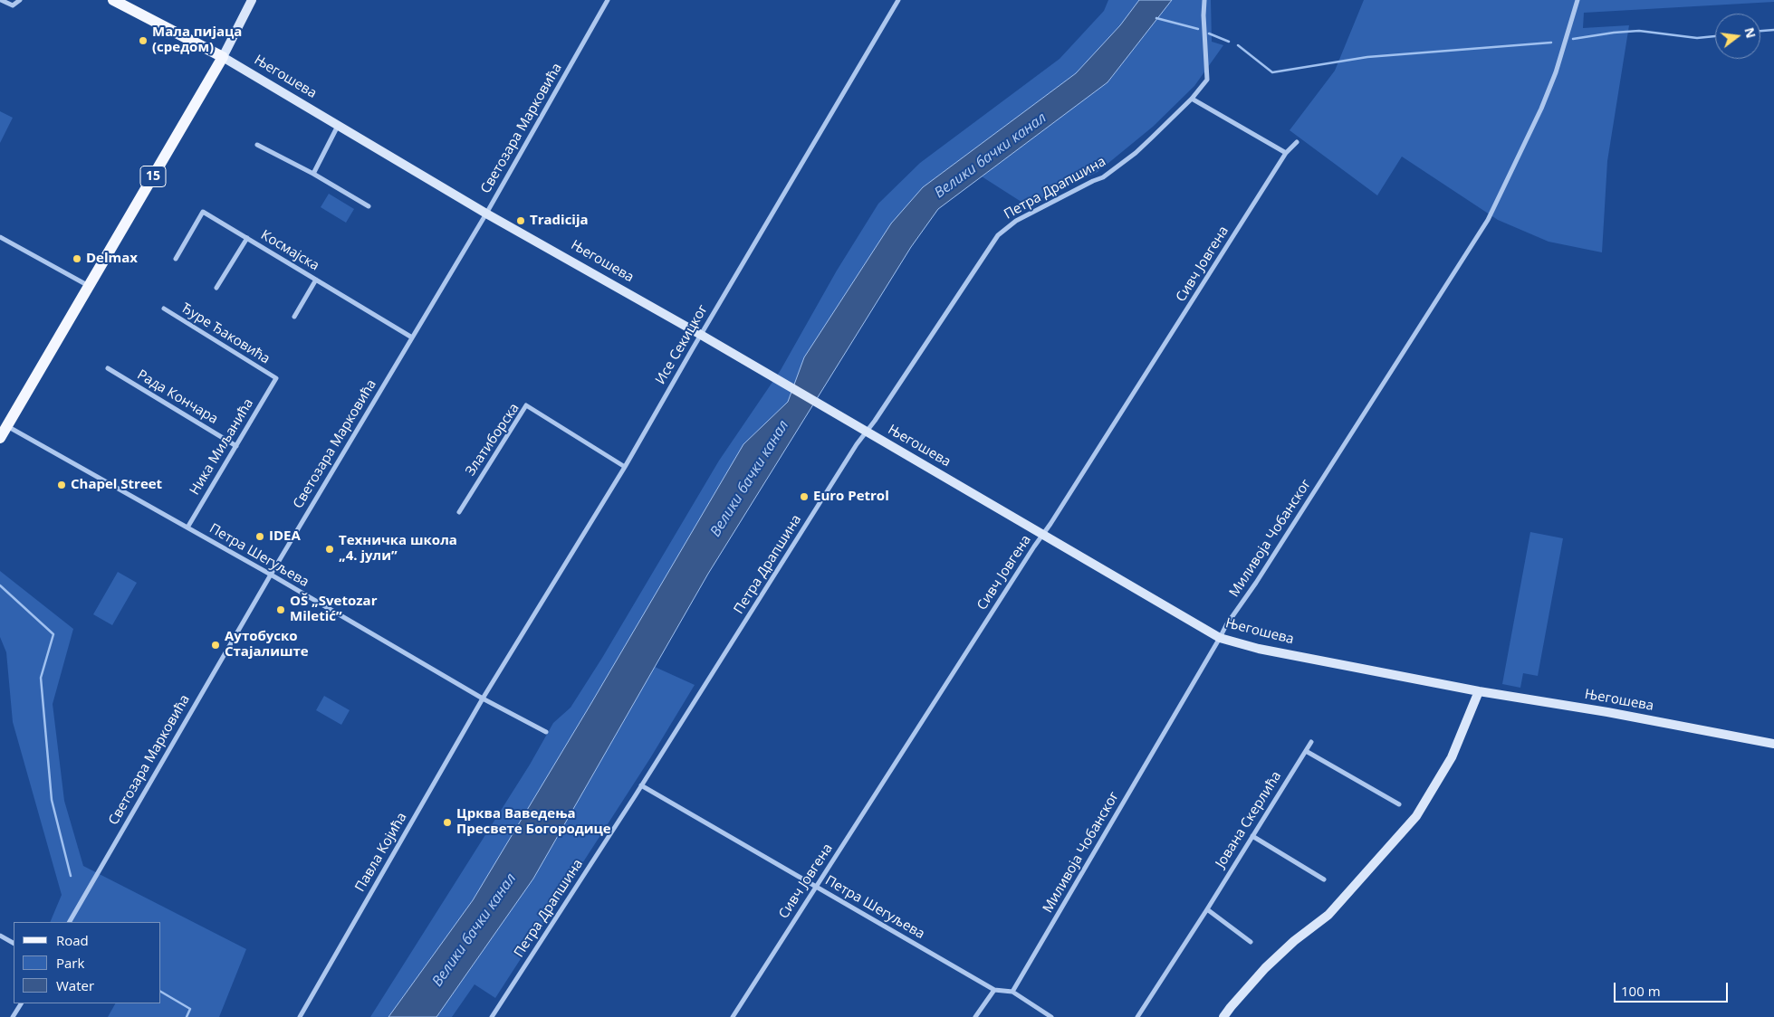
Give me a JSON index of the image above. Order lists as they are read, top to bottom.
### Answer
{
  "streets": {
    "main road": ["Његошева", "15"],
    "street": [
      "Светозара Марковића",
      "Петра Драпшина",
      "Космајска",
      "Сивч Јовгена",
      "Ђуре Ђаковића",
      "Исе Секицког",
      "Рада Кончара",
      "Златиборска",
      "Ника Миљанића",
      "Миливоја Чобанског",
      "Петра Шегуљева",
      "Јована Скерлића",
      "Павла Којића"
    ]
  },
  "crossings": [
    ["Његошева", "Светозара Марковића"],
    ["Његошева", "15"],
    ["Његошева", "Петра Драпшина"],
    ["Његошева", "Сивч Јовгена"],
    ["Његошева", "Исе Секицког"],
    ["Његошева", "Миливоја Чобанског"],
    ["Светозара Марковића", "Космајска"],
    ["Светозара Марковића", "Петра Шегуљева"],
    ["15", "Петра Шегуљева"],
    ["Петра Драпшина", "Петра Шегуљева"],
    ["Сивч Јовгена", "Петра Шегуљева"],
    ["Ђуре Ђаковића", "Ника Миљанића"],
    ["Исе Секицког", "Златиборска"],
    ["Исе Секицког", "Петра Шегуљева"],
    ["Исе Секицког", "Павла Којића"],
    ["Рада Кончара", "Ника Миљанића"],
    ["Ника Миљанића", "Петра Шегуљева"],
    ["Миливоја Чобанског", "Петра Шегуљева"],
    ["Петра Шегуљева", "Павла Којића"]
  ],
  "water": ["Велики бачки канал"],
  "places": [
    "Мала пијаца (средом)",
    "Tradicija",
    "Delmax",
    "Chapel Street",
    "Euro Petrol",
    "IDEA",
    "Техничка школа „4. јули”",
    "OŠ „Svetozar Miletić”",
    "Аутобуско Стајалиште",
    "Црква Ваведења Пресвете Богородице"
  ],
  "legend": ["Road", "Park", "Water"],
  "scale_bar": "100 m",
  "north": "right"
}
